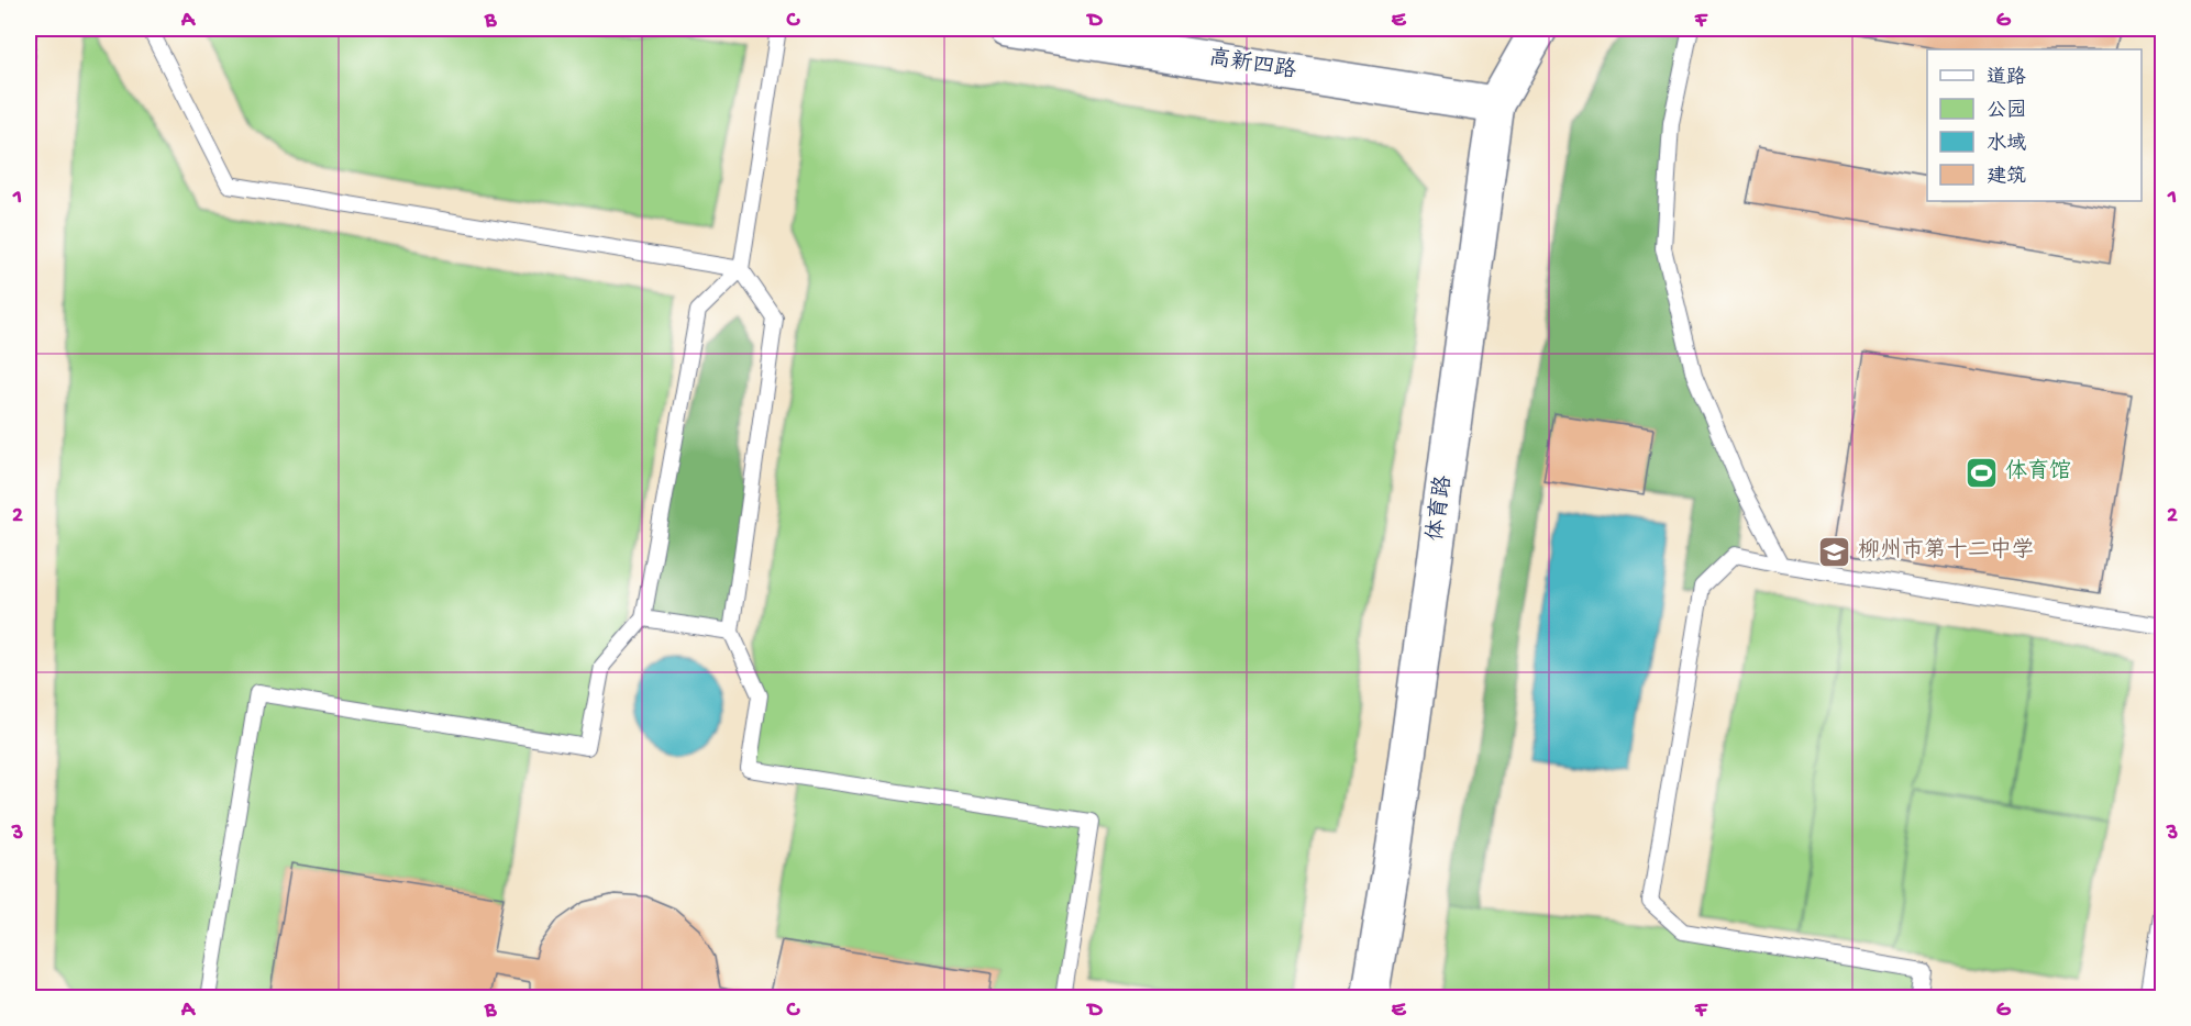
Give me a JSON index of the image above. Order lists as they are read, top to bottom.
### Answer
{
  "streets": {
    "street": ["高新四路", "体育路"]
  },
  "crossings": [
    ["高新四路", "体育路"]
  ],
  "places": {
    "sports": ["体育馆"],
    "school or university": ["柳州市第十二中学"]
  },
  "legend": [
    "道路",
    "公园",
    "水域",
    "建筑"
  ],
  "grid": {
    "columns": [
      "A",
      "B",
      "C",
      "D",
      "E",
      "F",
      "G"
    ],
    "rows": ["1", "2", "3"]
  }
}
